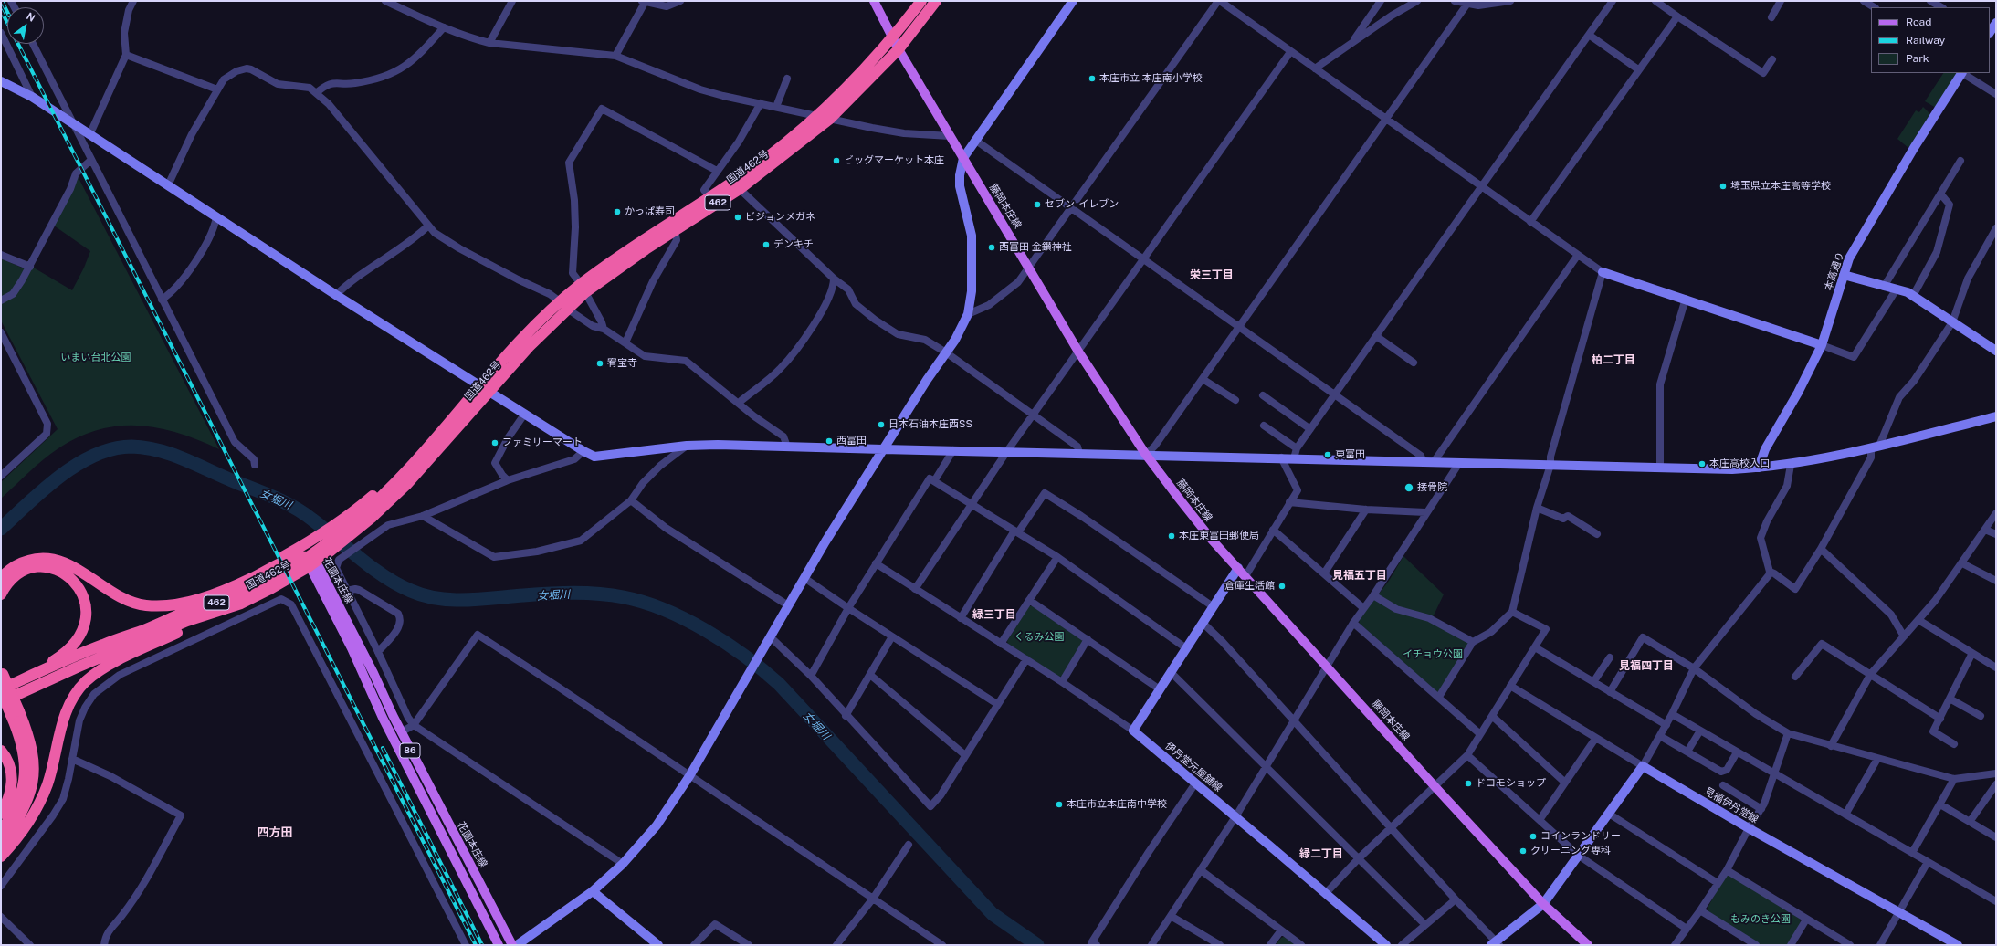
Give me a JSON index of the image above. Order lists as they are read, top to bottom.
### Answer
{
  "streets": {
    "highway": ["国道462号", "462"],
    "main road": ["藤岡本庄線", "花園本庄線", "86"],
    "street": ["本高通り", "伊丹堂元屋舗線", "見福伊丹堂線"]
  },
  "crossings": [
    ["国道462号", "藤岡本庄線"],
    ["国道462号", "花園本庄線"]
  ],
  "districts": [
    "栄三丁目",
    "柏二丁目",
    "見福五丁目",
    "緑三丁目",
    "見福四丁目",
    "四方田",
    "緑二丁目"
  ],
  "water": ["女堀川"],
  "parks": [
    "いまい台北公園",
    "くるみ公園",
    "イチョウ公園",
    "もみのき公園"
  ],
  "places": [
    "本庄市立 本庄南小学校",
    "ビッグマーケット本庄",
    "埼玉県立本庄高等学校",
    "セブン-イレブン",
    "かっぱ寿司",
    "ビジョンメガネ",
    "デンキチ",
    "西富田 金鑚神社",
    "宥宝寺",
    "日本石油本庄西SS",
    "西富田",
    "ファミリーマート",
    "東富田",
    "本庄高校入口",
    "接骨院",
    "本庄東富田郵便局",
    "倉庫生活館",
    "ドコモショップ",
    "本庄市立本庄南中学校",
    "コインランドリー",
    "クリーニング専科"
  ],
  "legend": ["Road", "Railway", "Park"],
  "north": "top right"
}
